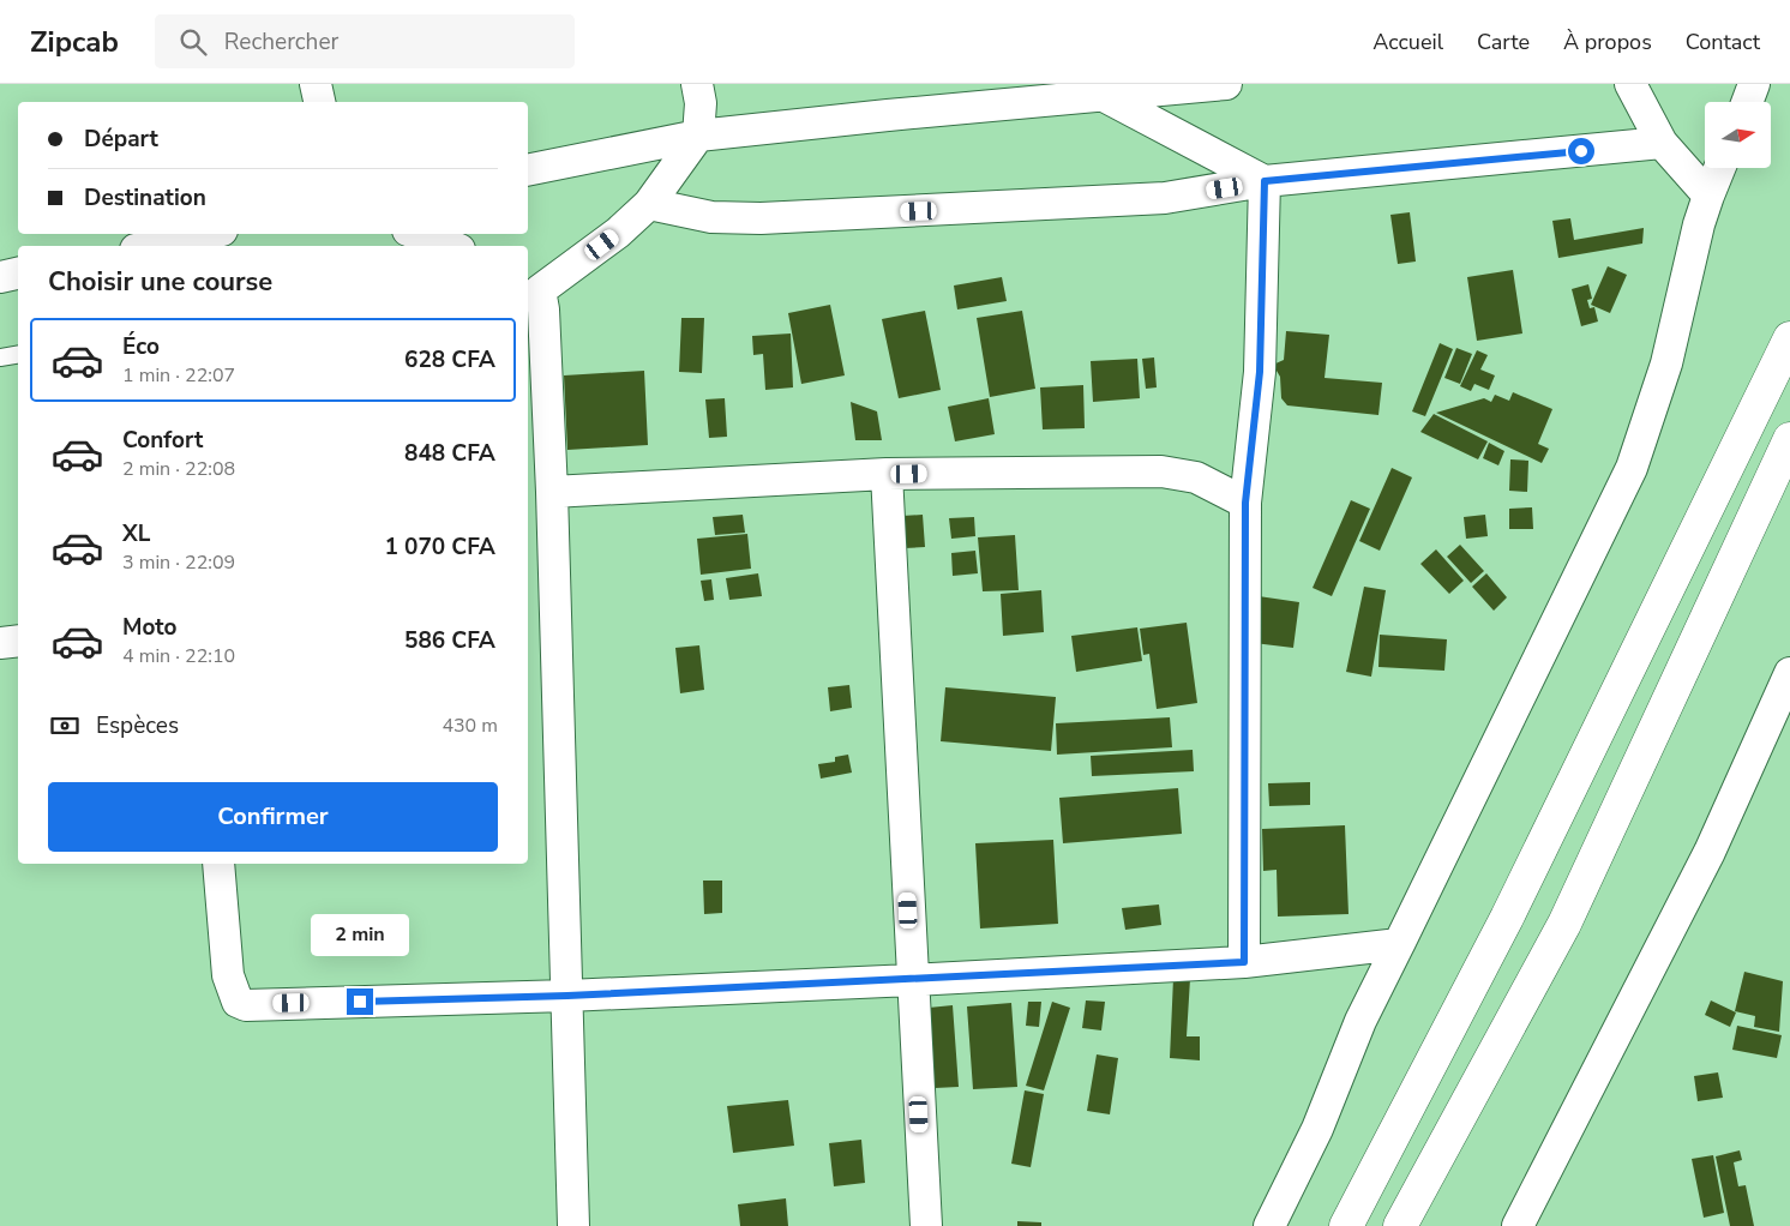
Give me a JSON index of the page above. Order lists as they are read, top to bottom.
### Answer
{
  "north": "right",
  "page": {
    "header": "Zipcab",
    "search": "Rechercher",
    "nav": [
      "Accueil",
      "Carte",
      "À propos",
      "Contact"
    ],
    "banner": ["Départ", "Destination"],
    "heading": "Choisir une course",
    "list": [
      {
        "name": "Éco",
        "note": "1 min · 22:07",
        "value": "628 CFA"
      },
      {
        "name": "Confort",
        "note": "2 min · 22:08",
        "value": "848 CFA"
      },
      {
        "name": "XL",
        "note": "3 min · 22:09",
        "value": "1 070 CFA"
      },
      {
        "name": "Moto",
        "note": "4 min · 22:10",
        "value": "586 CFA"
      }
    ],
    "pay": ["Espèces", "430 m"],
    "buttons": "Confirmer",
    "bubble": "2 min"
  }
}
